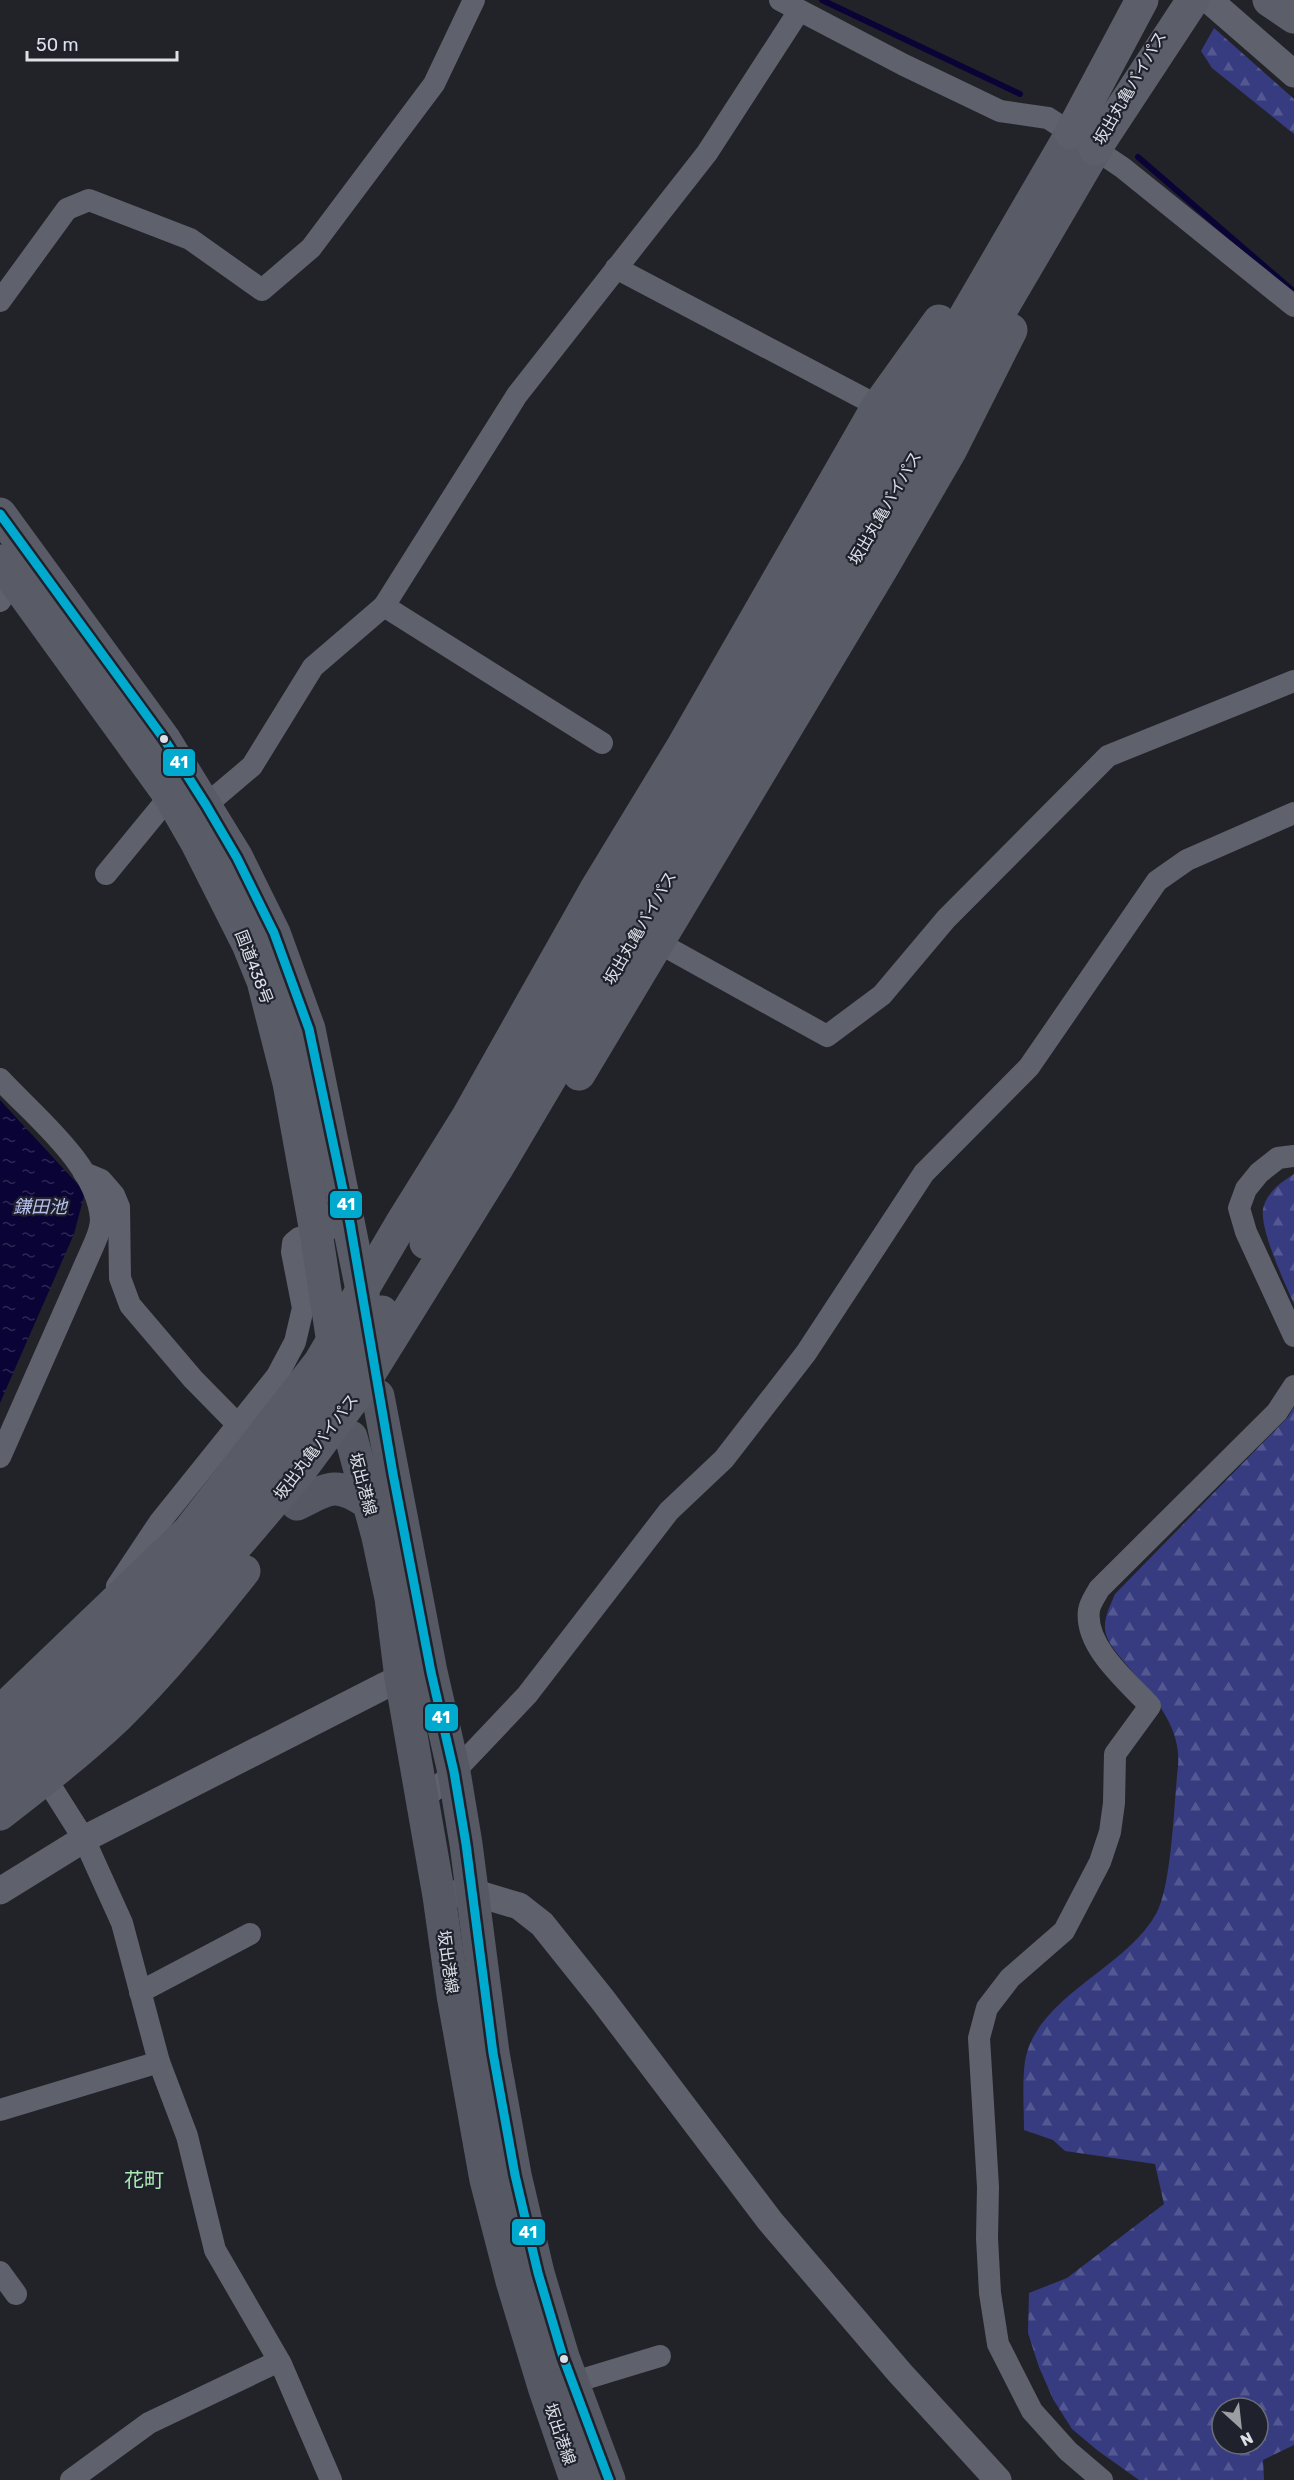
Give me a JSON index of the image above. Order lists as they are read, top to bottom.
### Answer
{
  "streets": {
    "highway": ["坂出丸亀バイパス", "国道438号"],
    "main road": ["坂出港線"]
  },
  "crossings": [
    ["国道438号", "坂出港線"]
  ],
  "districts": ["花町"],
  "water": ["鎌田池"],
  "lines": ["transit line 41"],
  "scale_bar": "50 m",
  "north": "bottom right"
}
